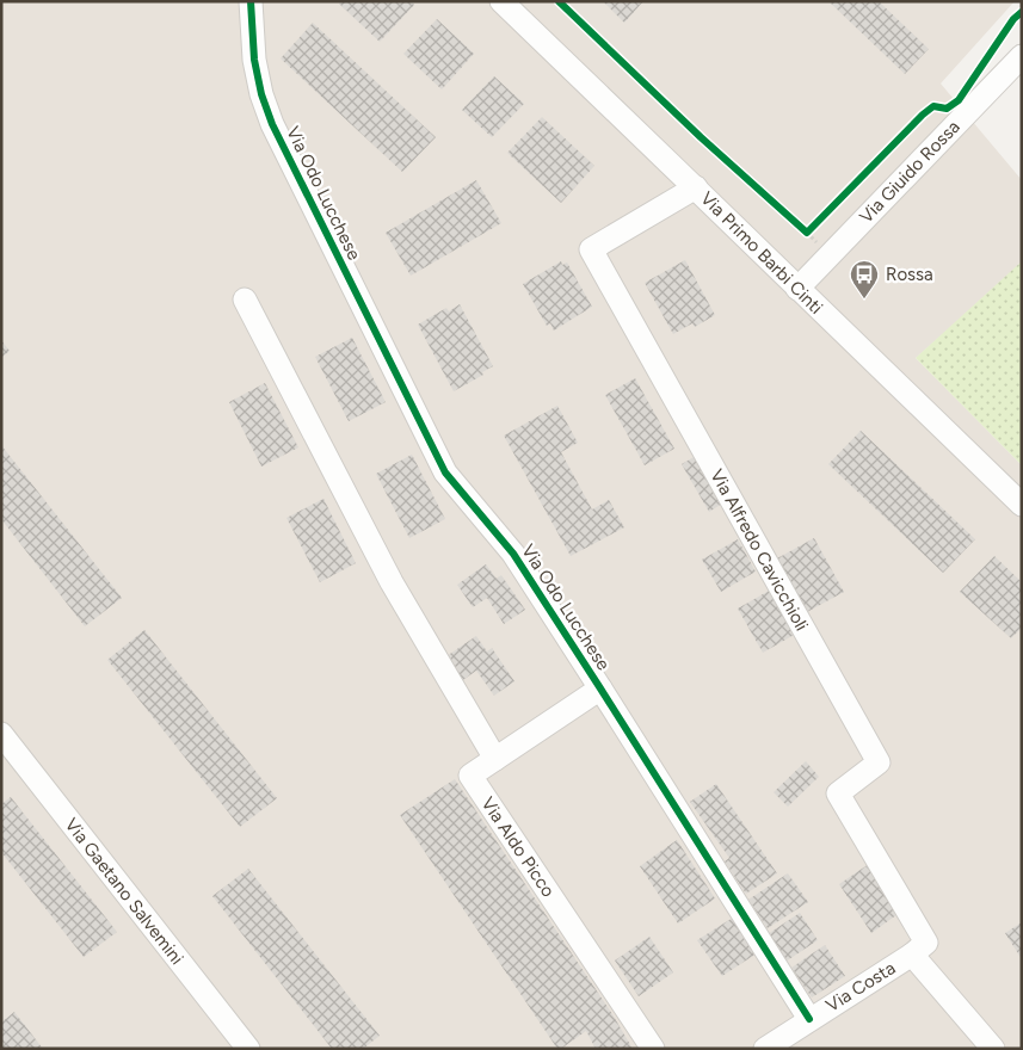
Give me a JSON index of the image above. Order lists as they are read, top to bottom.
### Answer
{
  "streets": {
    "street": [
      "Via Giuido Rossa",
      "Via Odo Lucchese",
      "Via Primo Barbi Cinti",
      "Via Alfredo Cavicchioli",
      "Via Aldo Picco",
      "Via Gaetano Salvemini",
      "Via Costa"
    ]
  },
  "crossings": [
    ["Via Giuido Rossa", "Via Primo Barbi Cinti"],
    ["Via Odo Lucchese", "Via Aldo Picco"],
    ["Via Odo Lucchese", "Via Costa"],
    ["Via Primo Barbi Cinti", "Via Alfredo Cavicchioli"],
    ["Via Alfredo Cavicchioli", "Via Costa"]
  ],
  "places": {
    "bus stop": ["Rossa"]
  }
}
